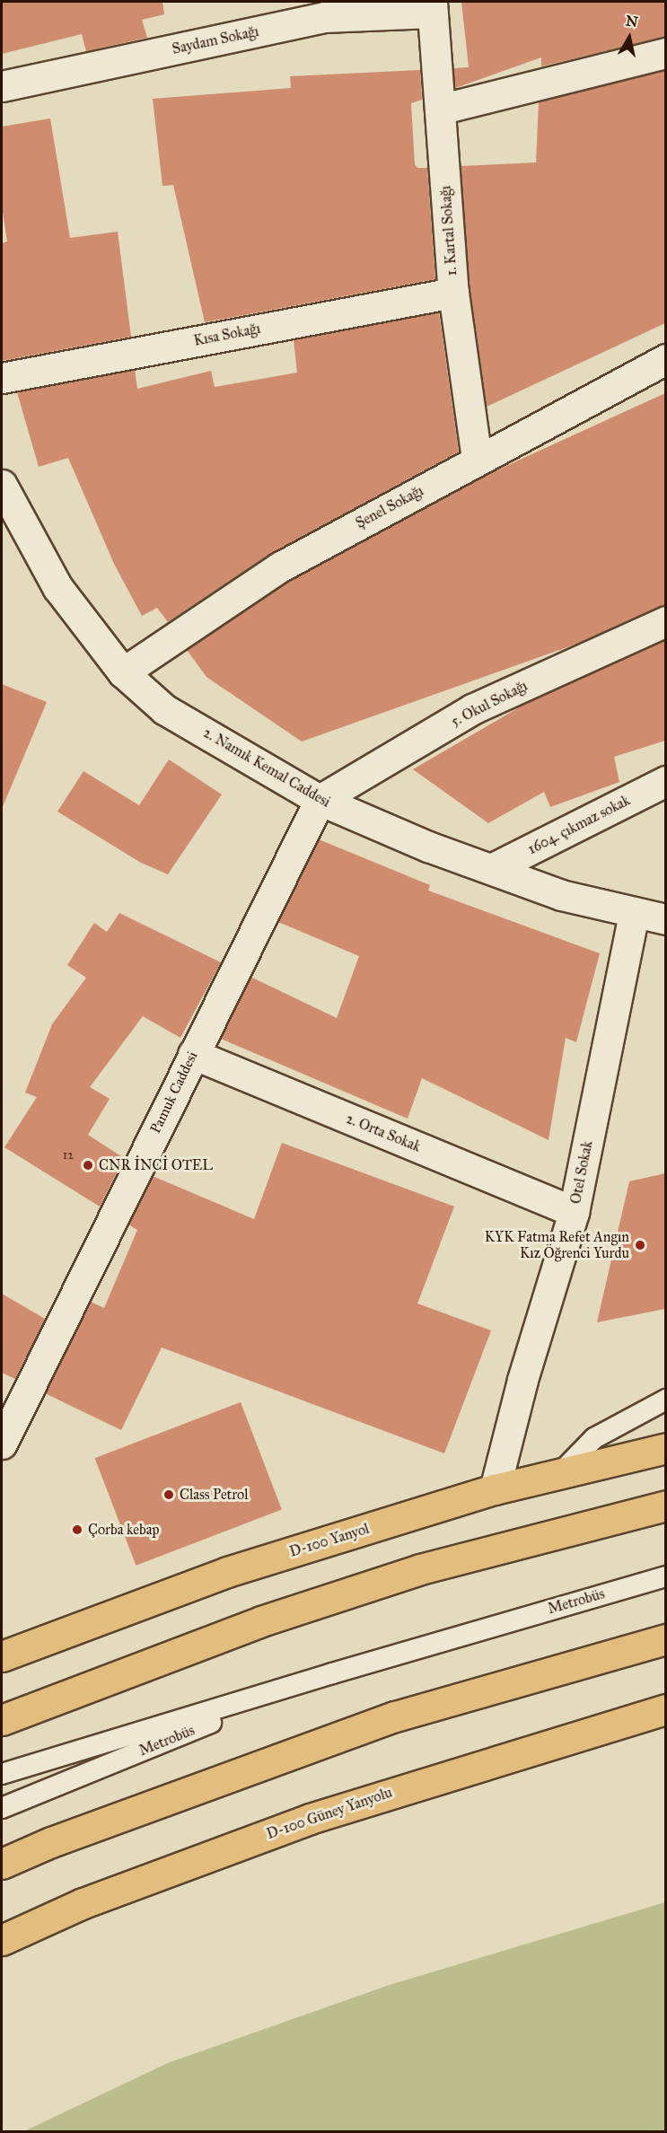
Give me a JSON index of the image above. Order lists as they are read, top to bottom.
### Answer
{
  "streets": {
    "main road": ["D-100 Yanyol", "D-100 Güney Yanyolu"],
    "street": [
      "Saydam Sokağı",
      "1. Kartal Sokağı",
      "Kısa Sokağı",
      "Şenel Sokağı",
      "5. Okul Sokağı",
      "2. Namık Kemal Caddesi",
      "1604. çıkmaz sokak",
      "Pamuk Caddesi",
      "2. Orta Sokak",
      "Otel Sokak"
    ],
    "lane": ["Metrobüs"]
  },
  "crossings": [
    ["Saydam Sokağı", "1. Kartal Sokağı"],
    ["1. Kartal Sokağı", "Kısa Sokağı"],
    ["1. Kartal Sokağı", "Şenel Sokağı"],
    ["Şenel Sokağı", "2. Namık Kemal Caddesi"],
    ["5. Okul Sokağı", "2. Namık Kemal Caddesi"],
    ["5. Okul Sokağı", "Pamuk Caddesi"],
    ["2. Namık Kemal Caddesi", "1604. çıkmaz sokak"],
    ["2. Namık Kemal Caddesi", "Pamuk Caddesi"],
    ["2. Namık Kemal Caddesi", "Otel Sokak"],
    ["Pamuk Caddesi", "2. Orta Sokak"],
    ["2. Orta Sokak", "Otel Sokak"],
    ["Otel Sokak", "D-100 Yanyol"]
  ],
  "places": [
    "CNR İNCİ OTEL",
    "KYK Fatma Refet Angın Kız Öğrenci Yurdu",
    "Class Petrol",
    "Çorba kebap"
  ],
  "house_numbers": ["12"],
  "north": "top"
}
